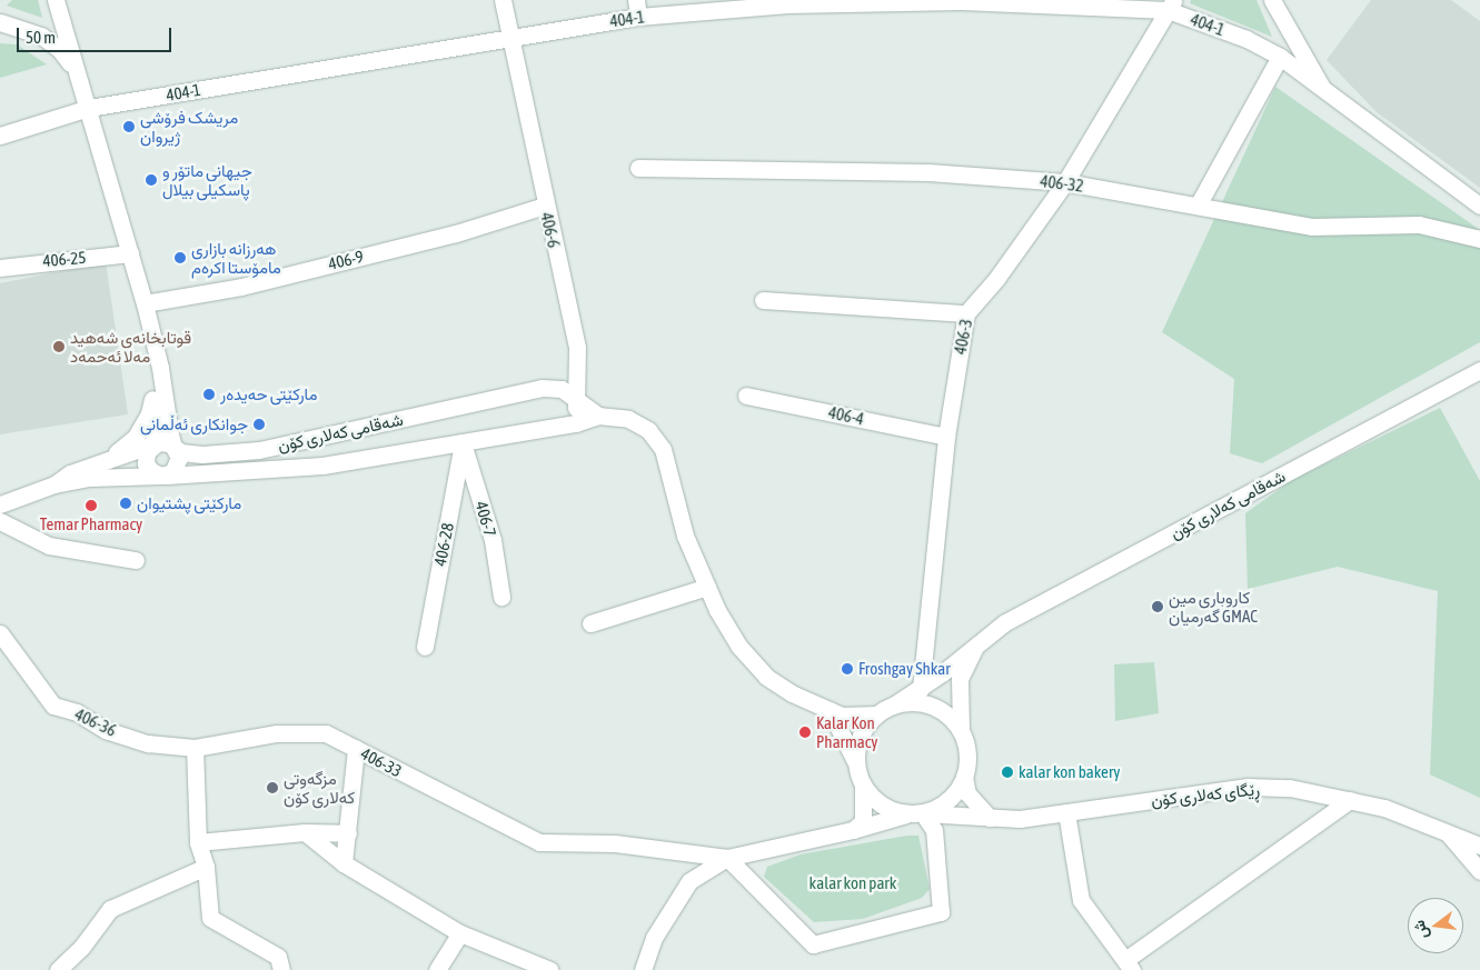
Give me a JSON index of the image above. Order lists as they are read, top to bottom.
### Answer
{
  "streets": {
    "street": [
      "404-1",
      "406-32",
      "406-6",
      "406-25",
      "406-9",
      "406-3",
      "406-4",
      "شەقامی کەلاری کۆن",
      "406-7",
      "406-28",
      "406-36",
      "406-33",
      "ڕێگای کەلاری کۆن"
    ]
  },
  "crossings": [
    ["404-1", "406-6"],
    ["404-1", "406-3"],
    ["406-32", "406-3"],
    ["406-6", "406-9"],
    ["406-6", "شەقامی کەلاری کۆن"],
    ["406-3", "406-4"],
    ["406-3", "شەقامی کەلاری کۆن"],
    ["شەقامی کەلاری کۆن", "406-7"],
    ["شەقامی کەلاری کۆن", "406-28"],
    ["شەقامی کەلاری کۆن", "ڕێگای کەلاری کۆن"],
    ["406-7", "406-28"],
    ["406-36", "406-33"]
  ],
  "parks": ["kalar kon park"],
  "places": [
    "مریشک فرۆشی ژیروان",
    "جیهانی ماتۆر و پاسکیلی بیلال",
    "هەرزانە بازاری مامۆستا اکرەم",
    "قوتابخانەی شەهید مەلا ئە‌حمەد",
    "مارکێتی حەیدەر",
    "جوانکاری ئەڵمانی",
    "مارکێتی پشتیوان",
    "Temar Pharmacy",
    "کاروباری مین گەرمیان GMAC",
    "Froshgay Shkar",
    "Kalar Kon Pharmacy",
    "kalar kon bakery",
    "مزگەوتی کەلاری کۆن"
  ],
  "scale_bar": "50 m",
  "north": "left"
}
